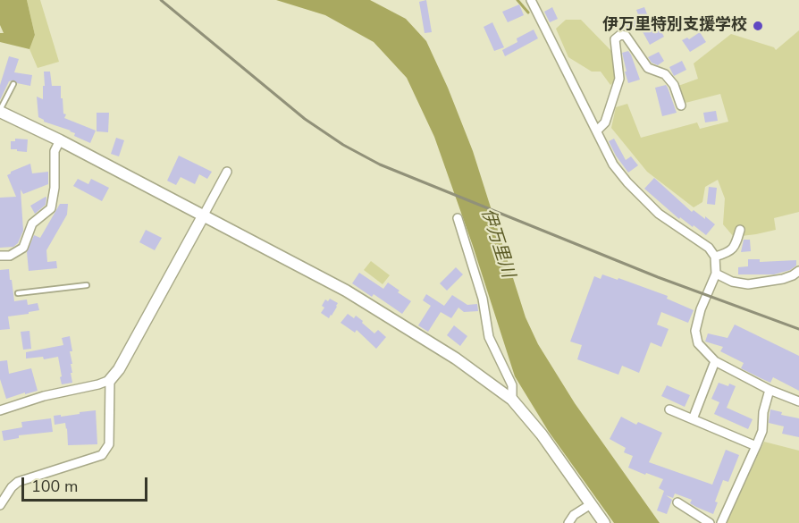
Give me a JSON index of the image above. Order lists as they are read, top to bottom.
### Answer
{
  "water": ["伊万里川"],
  "places": ["伊万里特別支援学校"],
  "scale_bar": "100 m"
}
